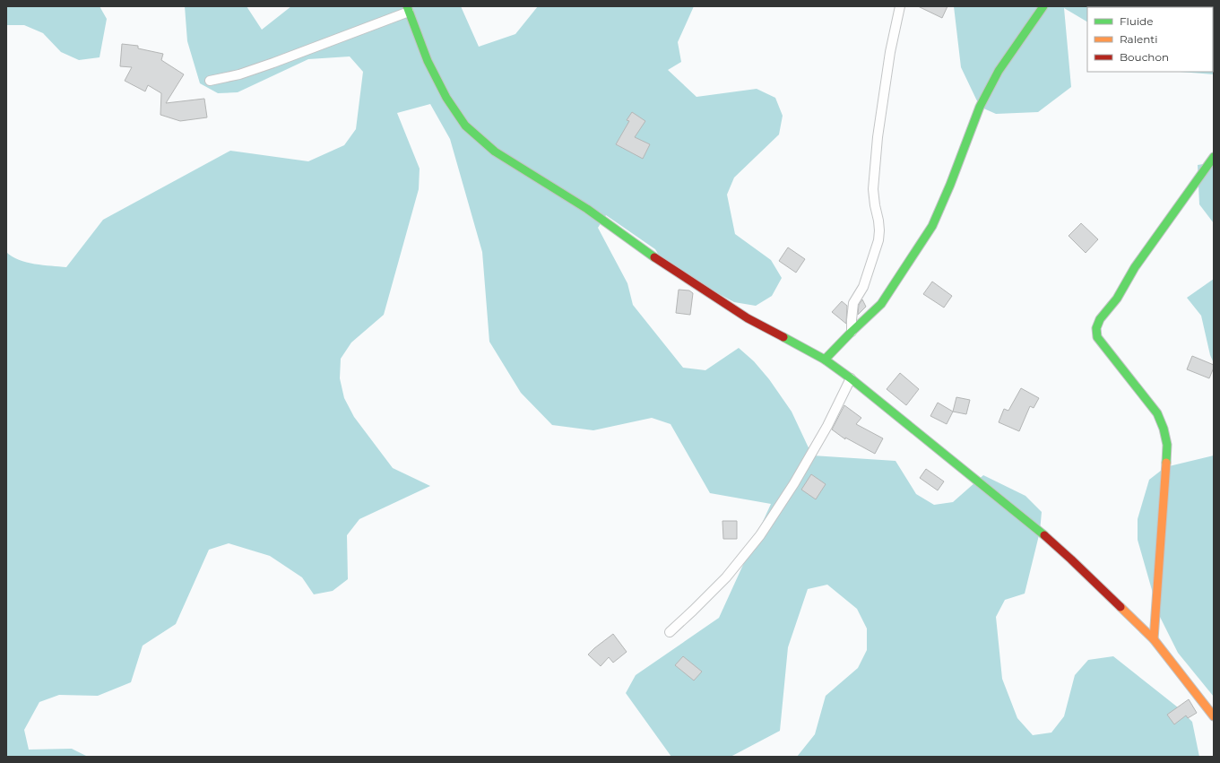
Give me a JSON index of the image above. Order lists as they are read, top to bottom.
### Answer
{
  "legend": ["Fluide", "Ralenti", "Bouchon"]
}
